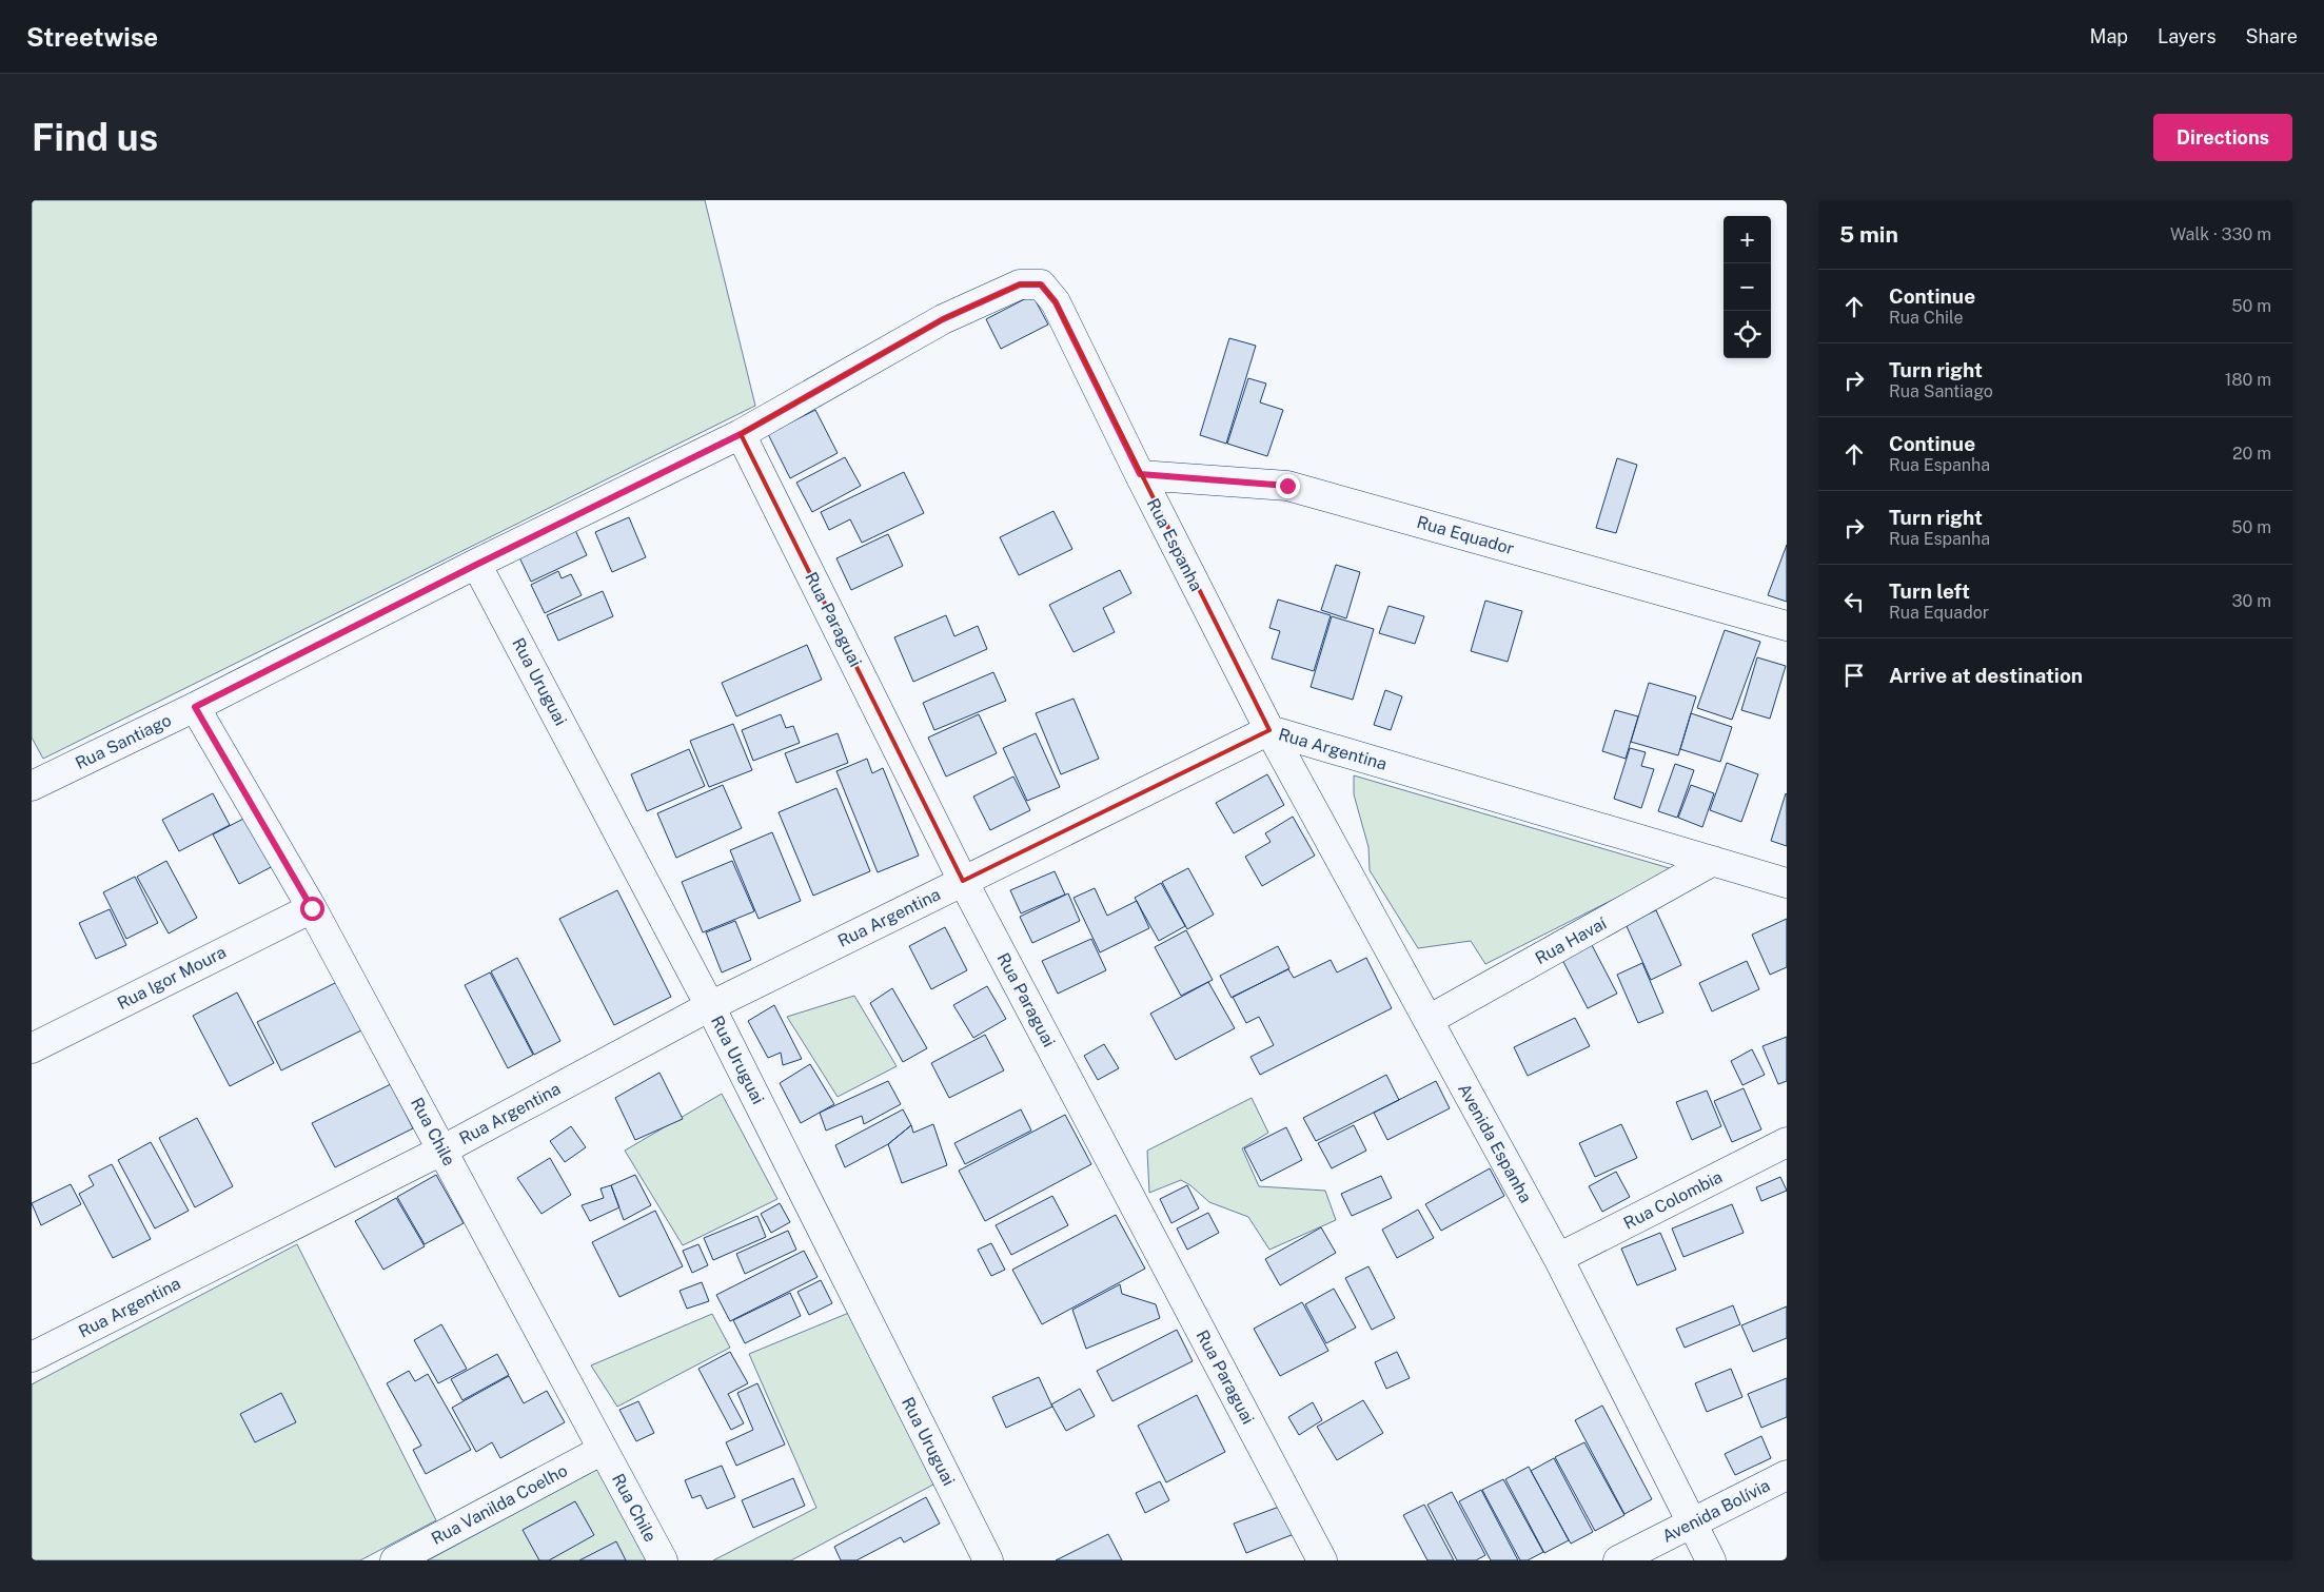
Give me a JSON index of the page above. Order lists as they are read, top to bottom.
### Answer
{
  "streets": {
    "street": [
      "Rua Equador",
      "Rua Espanha",
      "Rua Paraguai",
      "Rua Uruguai",
      "Rua Santiago",
      "Rua Argentina",
      "Rua Havaí",
      "Rua Igor Moura",
      "Rua Chile",
      "Avenida Espanha",
      "Rua Colombia",
      "Rua Vanilda Coelho",
      "Avenida Bolívia"
    ]
  },
  "crossings": [
    ["Rua Equador", "Rua Espanha"],
    ["Rua Espanha", "Rua Santiago"],
    ["Rua Espanha", "Rua Argentina"],
    ["Rua Espanha", "Avenida Espanha"],
    ["Rua Paraguai", "Rua Santiago"],
    ["Rua Paraguai", "Rua Argentina"],
    ["Rua Uruguai", "Rua Santiago"],
    ["Rua Uruguai", "Rua Argentina"],
    ["Rua Santiago", "Rua Chile"],
    ["Rua Argentina", "Rua Havaí"],
    ["Rua Argentina", "Rua Chile"],
    ["Rua Argentina", "Avenida Espanha"],
    ["Rua Havaí", "Avenida Espanha"],
    ["Rua Igor Moura", "Rua Chile"],
    ["Rua Chile", "Rua Vanilda Coelho"],
    ["Avenida Espanha", "Rua Colombia"],
    ["Avenida Espanha", "Avenida Bolívia"]
  ],
  "page": {
    "header": "Streetwise",
    "nav": ["Map", "Layers", "Share"],
    "buttons": "Directions",
    "title": "Find us",
    "heading": ["5 min", "Walk · 330 m"],
    "map_buttons": ["+", "−"],
    "list": [
      ["Continue", "Rua Chile", "50 m"],
      ["Turn right", "Rua Santiago", "180 m"],
      ["Continue", "Rua Espanha", "20 m"],
      ["Turn right", "Rua Espanha", "50 m"],
      ["Turn left", "Rua Equador", "30 m"],
      "Arrive at destination"
    ]
  }
}
